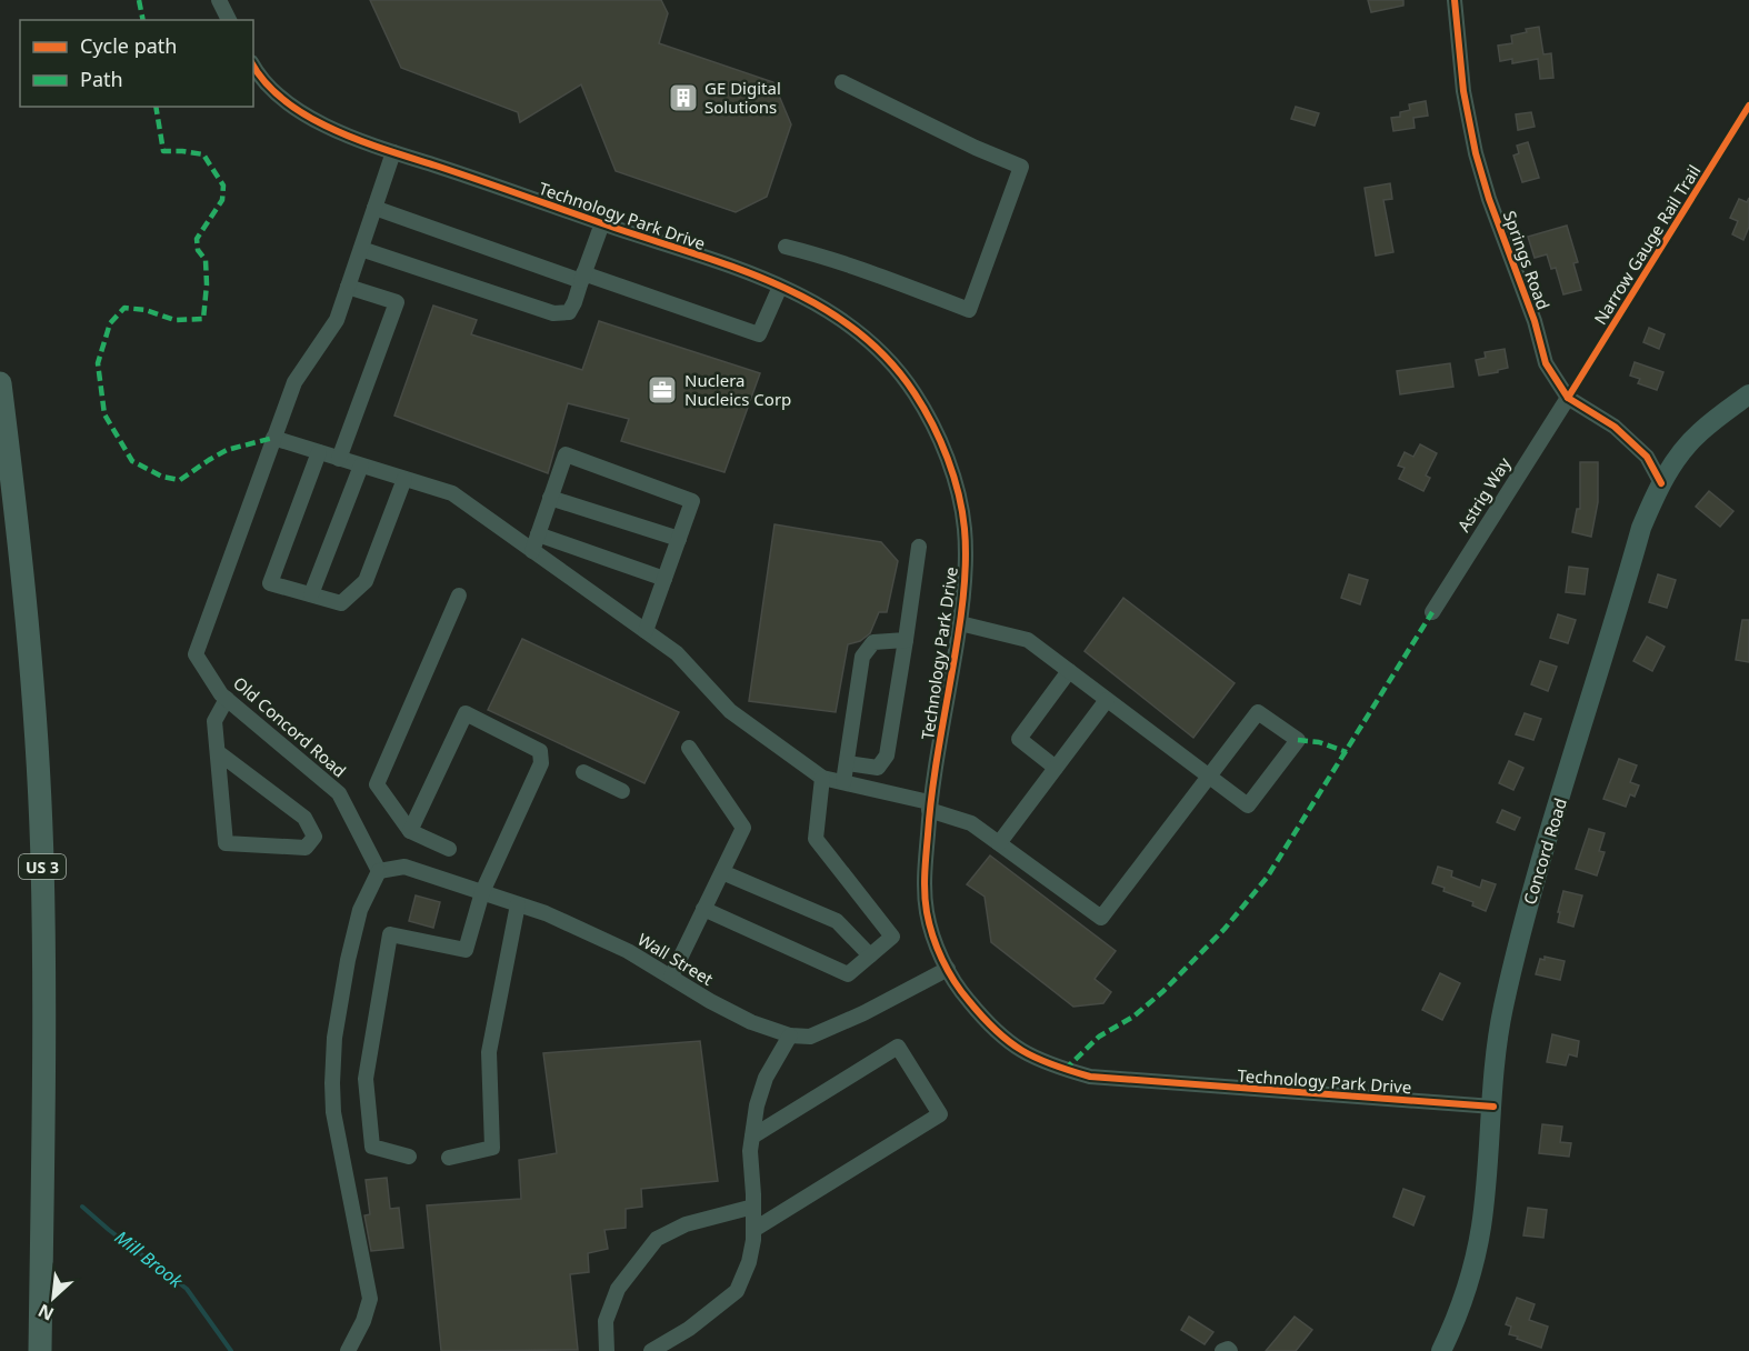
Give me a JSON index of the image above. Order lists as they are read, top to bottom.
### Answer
{
  "streets": {
    "highway": ["US 3"],
    "main road": ["Concord Road"],
    "street": [
      "Technology Park Drive",
      "Springs Road",
      "Astrig Way",
      "Old Concord Road",
      "Wall Street"
    ],
    "cycle path": ["Narrow Gauge Rail Trail"]
  },
  "crossings": [
    ["Technology Park Drive", "Old Concord Road"],
    ["Technology Park Drive", "Concord Road"],
    ["Technology Park Drive", "Wall Street"],
    ["Springs Road", "Astrig Way"],
    ["Springs Road", "Concord Road"],
    ["Old Concord Road", "Wall Street"]
  ],
  "water": ["Mill Brook"],
  "places": {
    "building": ["GE Digital Solutions"],
    "office": ["Nuclera Nucleics Corp"]
  },
  "legend": ["Cycle path", "Path"],
  "north": "bottom left"
}
